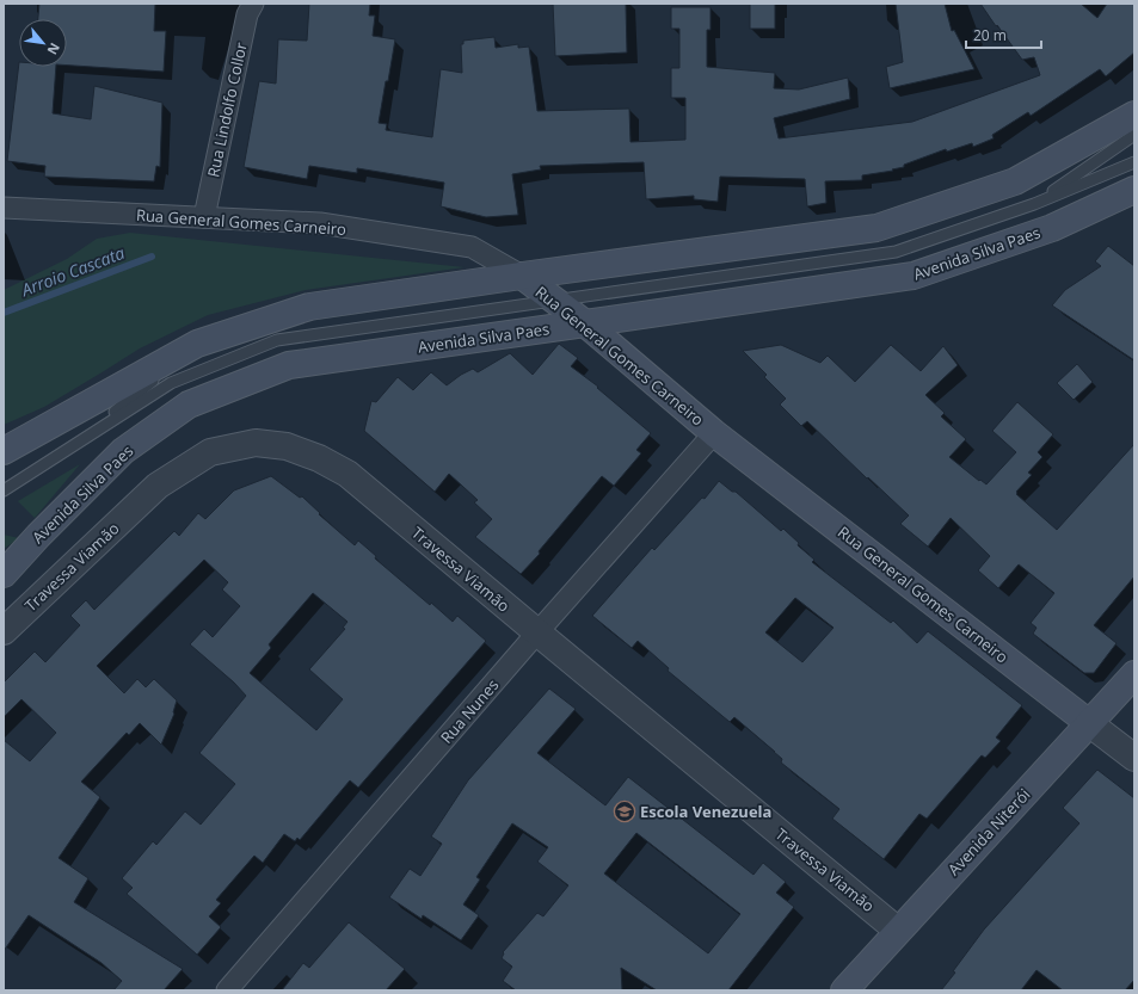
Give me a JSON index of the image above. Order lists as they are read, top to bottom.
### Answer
{
  "streets": {
    "main road": ["Rua General Gomes Carneiro", "Avenida Silva Paes", "Avenida Niterói"],
    "street": ["Rua Lindolfo Collor", "Travessa Viamão", "Rua Nunes"]
  },
  "crossings": [
    ["Rua Lindolfo Collor", "Rua General Gomes Carneiro"],
    ["Rua General Gomes Carneiro", "Avenida Silva Paes"],
    ["Rua General Gomes Carneiro", "Rua Nunes"],
    ["Rua General Gomes Carneiro", "Avenida Niterói"],
    ["Travessa Viamão", "Rua Nunes"],
    ["Travessa Viamão", "Avenida Niterói"]
  ],
  "water": ["Arroio Cascata"],
  "places": {
    "school or university": ["Escola Venezuela"]
  },
  "scale_bar": "20 m",
  "north": "bottom right"
}
